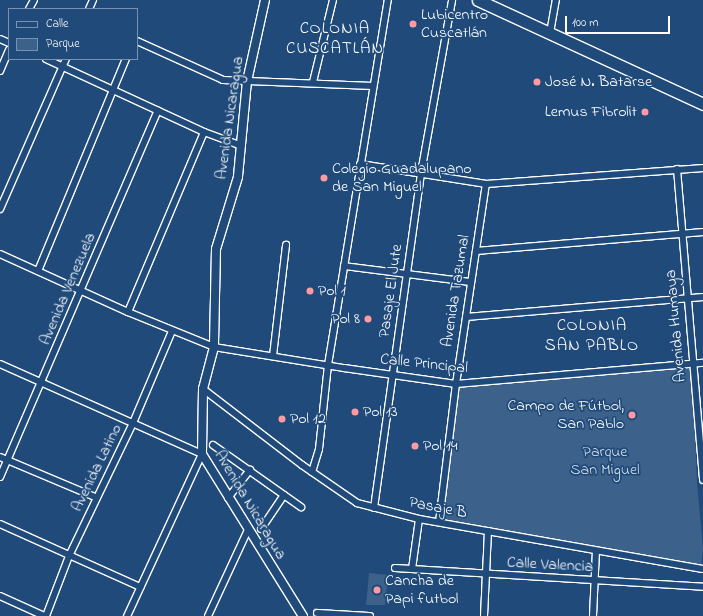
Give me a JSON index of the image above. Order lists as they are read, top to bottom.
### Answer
{
  "streets": {
    "street": [
      "Avenida Nicaragua",
      "Avenida Venezuela",
      "Pasaje El Jute",
      "Avenida Tazumal",
      "Avenida Humaya",
      "Calle Principal",
      "Avenida Latino",
      "Pasaje B",
      "Calle Valencia"
    ]
  },
  "crossings": [
    ["Avenida Nicaragua", "Calle Principal"],
    ["Avenida Nicaragua", "Pasaje B"],
    ["Avenida Venezuela", "Calle Principal"],
    ["Pasaje El Jute", "Calle Principal"],
    ["Pasaje El Jute", "Pasaje B"],
    ["Avenida Tazumal", "Calle Principal"],
    ["Avenida Tazumal", "Pasaje B"],
    ["Avenida Humaya", "Calle Principal"],
    ["Calle Principal", "Avenida Latino"]
  ],
  "districts": ["COLONIA CUSCATLÁN", "COLONIA SAN PABLO"],
  "parks": ["Parque San Miguel"],
  "places": [
    "Lubicentro Cuscatlán",
    "José N. Batarse",
    "Lemus Fibrolit",
    "Colegio Guadalupano de San Miguel",
    "Pol 1",
    "Pol 8",
    "Pol 13",
    "Campo de Fútbol, San Pablo",
    "Pol 12",
    "Pol 14",
    "Cancha de Papi futbol"
  ],
  "legend": ["Calle", "Parque"],
  "scale_bar": "100 m"
}
